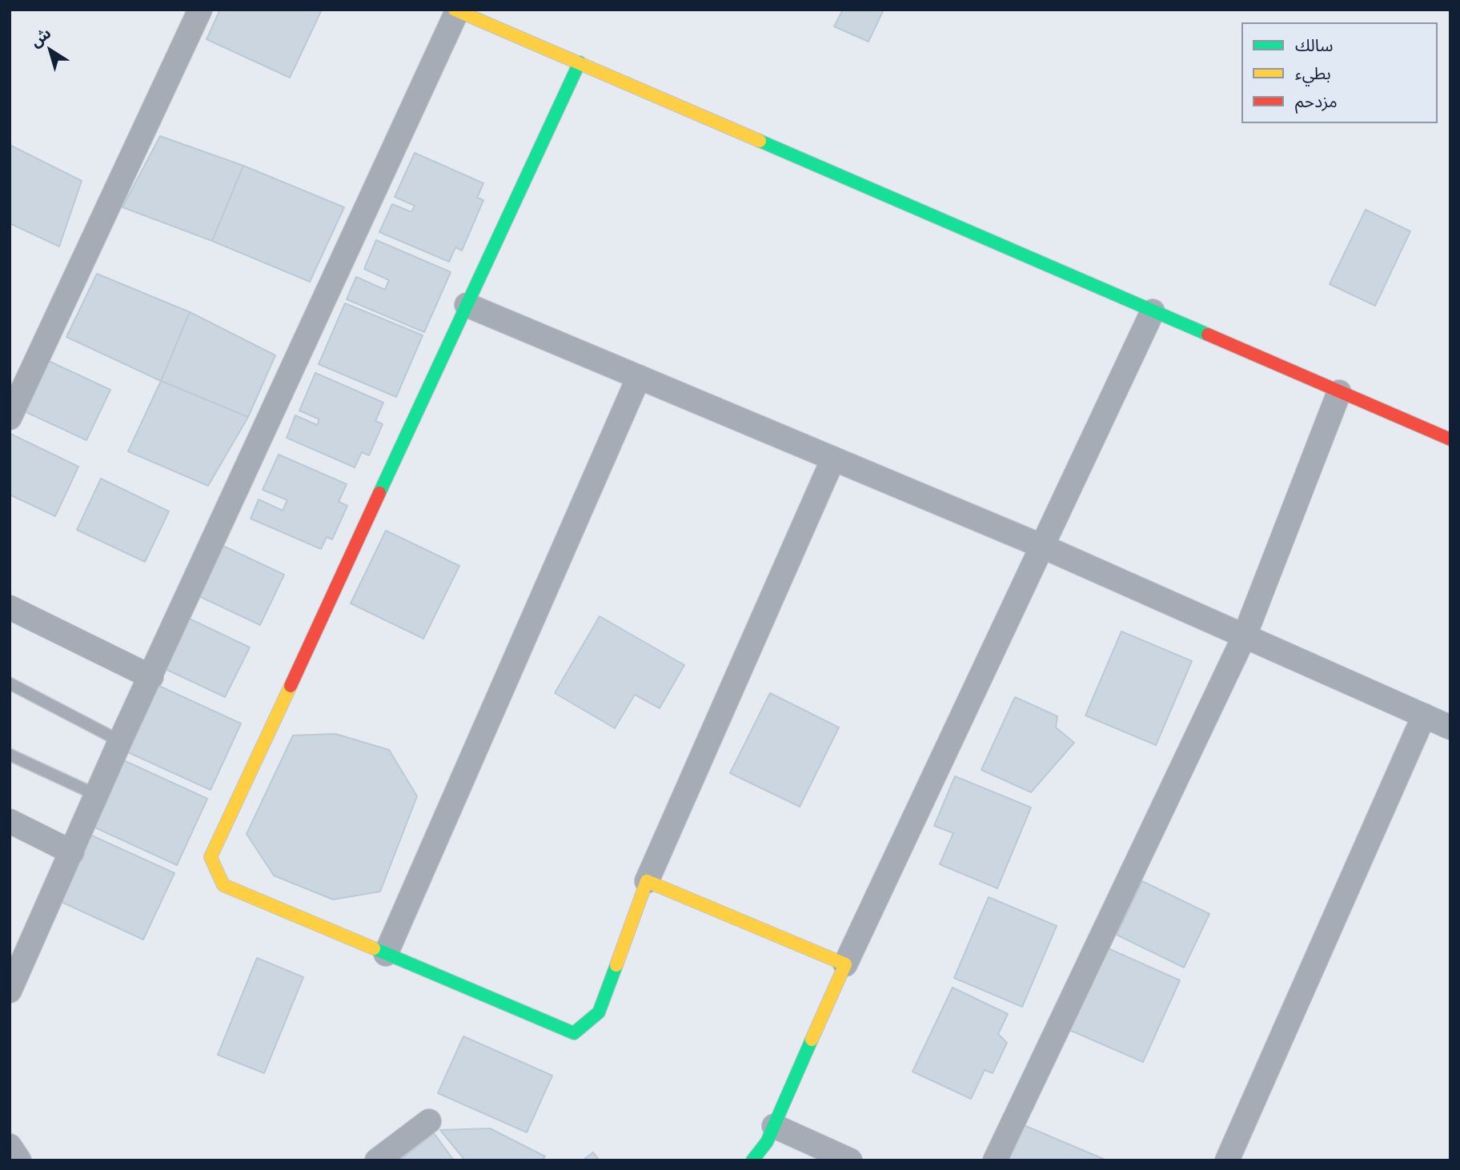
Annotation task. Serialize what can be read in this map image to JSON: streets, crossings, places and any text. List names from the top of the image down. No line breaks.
{"legend":["سالك","بطيء","مزدحم"],"north":"top left"}
